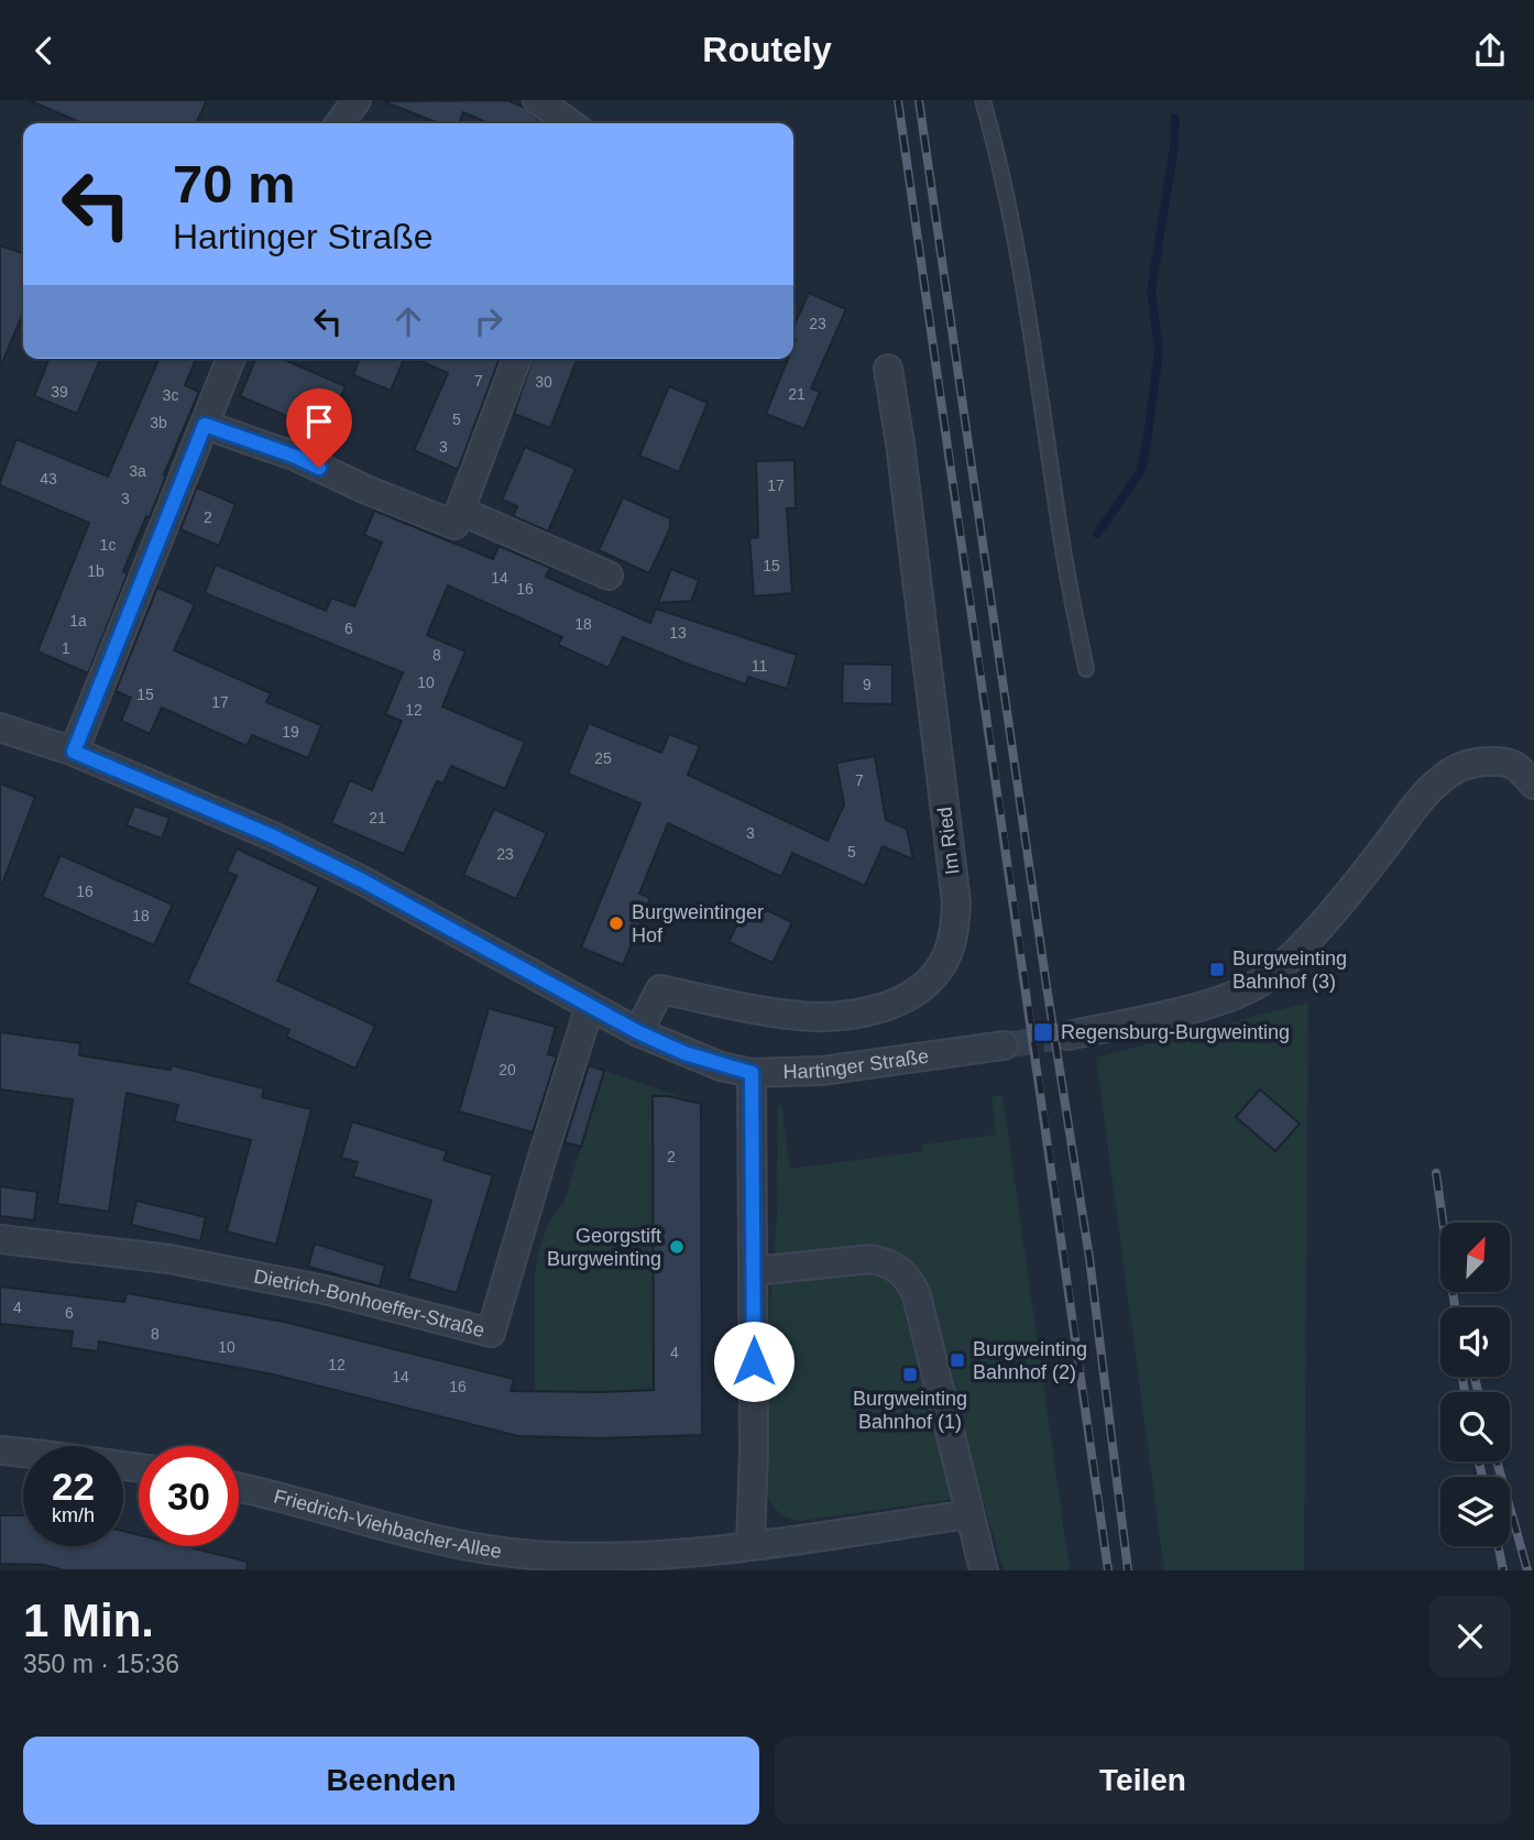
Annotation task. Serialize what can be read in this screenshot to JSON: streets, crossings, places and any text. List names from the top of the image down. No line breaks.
{"streets":{"street":["Im Ried","Hartinger Straße","Dietrich-Bonhoeffer-Straße","Friedrich-Viehbacher-Allee"]},"crossings":[["Im Ried","Hartinger Straße"],["Hartinger Straße","Dietrich-Bonhoeffer-Straße"]],"places":{"other":["Burgweintinger Hof","Georgstift Burgweinting"],"transit":["Burgweinting Bahnhof (3)","Regensburg-Burgweinting","Burgweinting Bahnhof (2)","Burgweinting Bahnhof (1)"]},"house_numbers":["23","7","30","39","21","3c","5","3b","3","3a","43","17","3","2","1c","15","1b","14","16","1a","18","6","13","1","8","11","10","9","15","17","12","19","25","7","21","3","5","23","16","18","20","2","4","6","8","10","4","12","14","16"],"north":"top right","page":{"header":"Routely","turn":["70 m","Hartinger Straße"],"speed":"22 km/h","limit":"30","heading":["1 Min.","350 m · 15:36"],"buttons":["Beenden","Teilen"]}}
